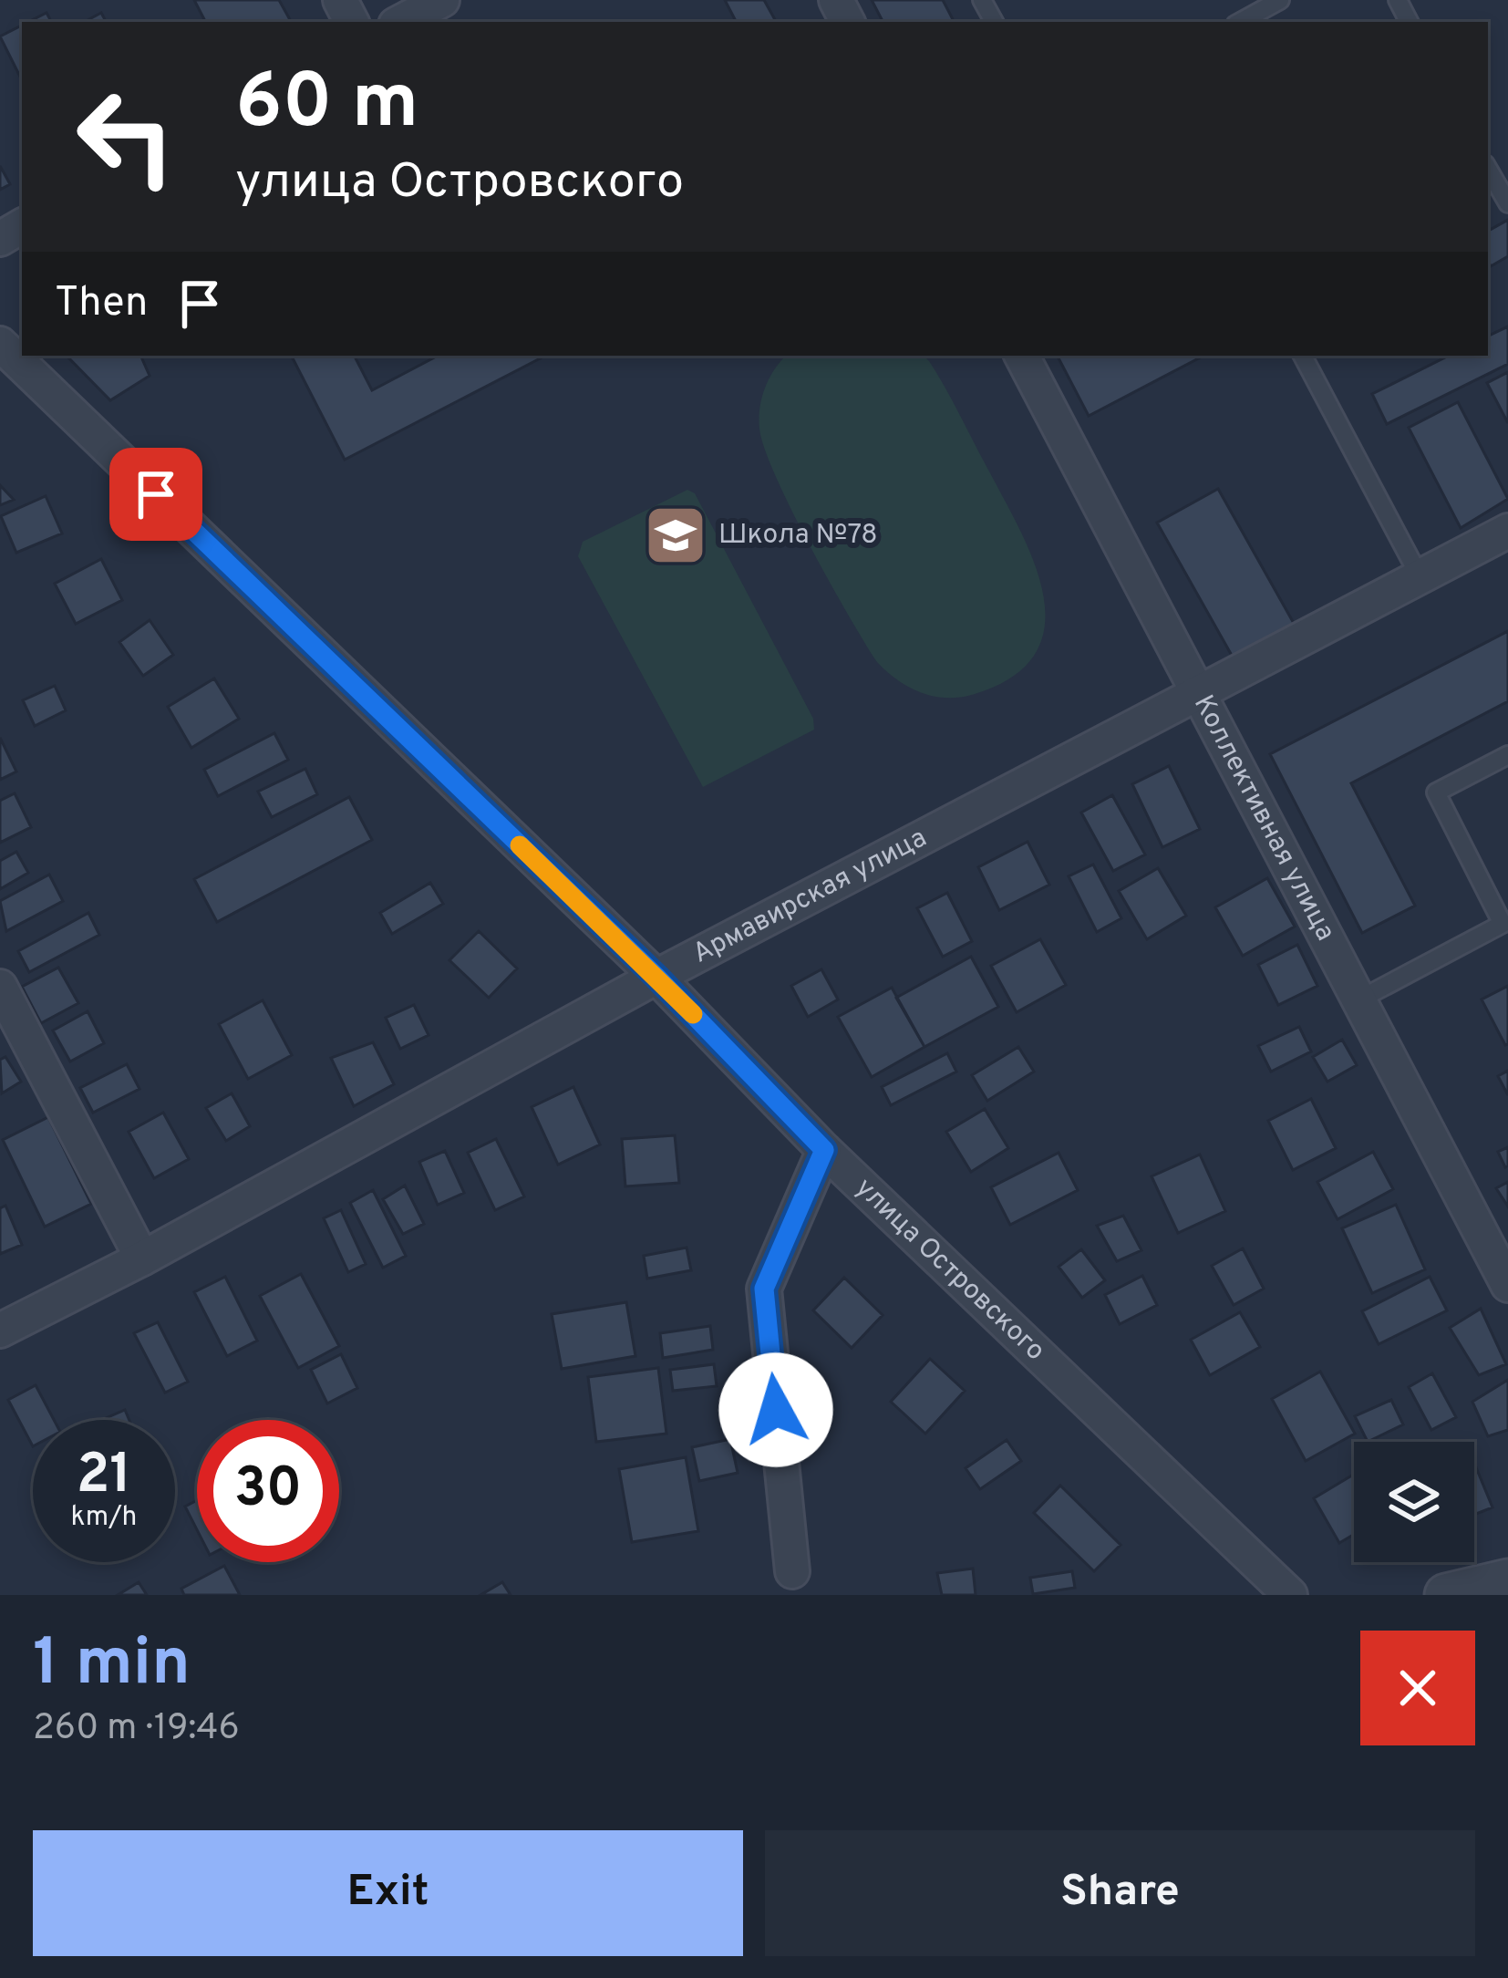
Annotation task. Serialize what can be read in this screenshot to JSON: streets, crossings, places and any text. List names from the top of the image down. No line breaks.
{"streets":{"street":["Коллективная улица","Армавирская улица","улица Островского"]},"crossings":[["Коллективная улица","Армавирская улица"],["Армавирская улица","улица Островского"]],"places":{"school or university":["Школа №78"]},"page":{"turn":["60 m","улица Островского"],"then":"Then","speed":"21 km/h","limit":"30","heading":["1 min","260 m · 19:46"],"buttons":["Exit","Share"]}}
